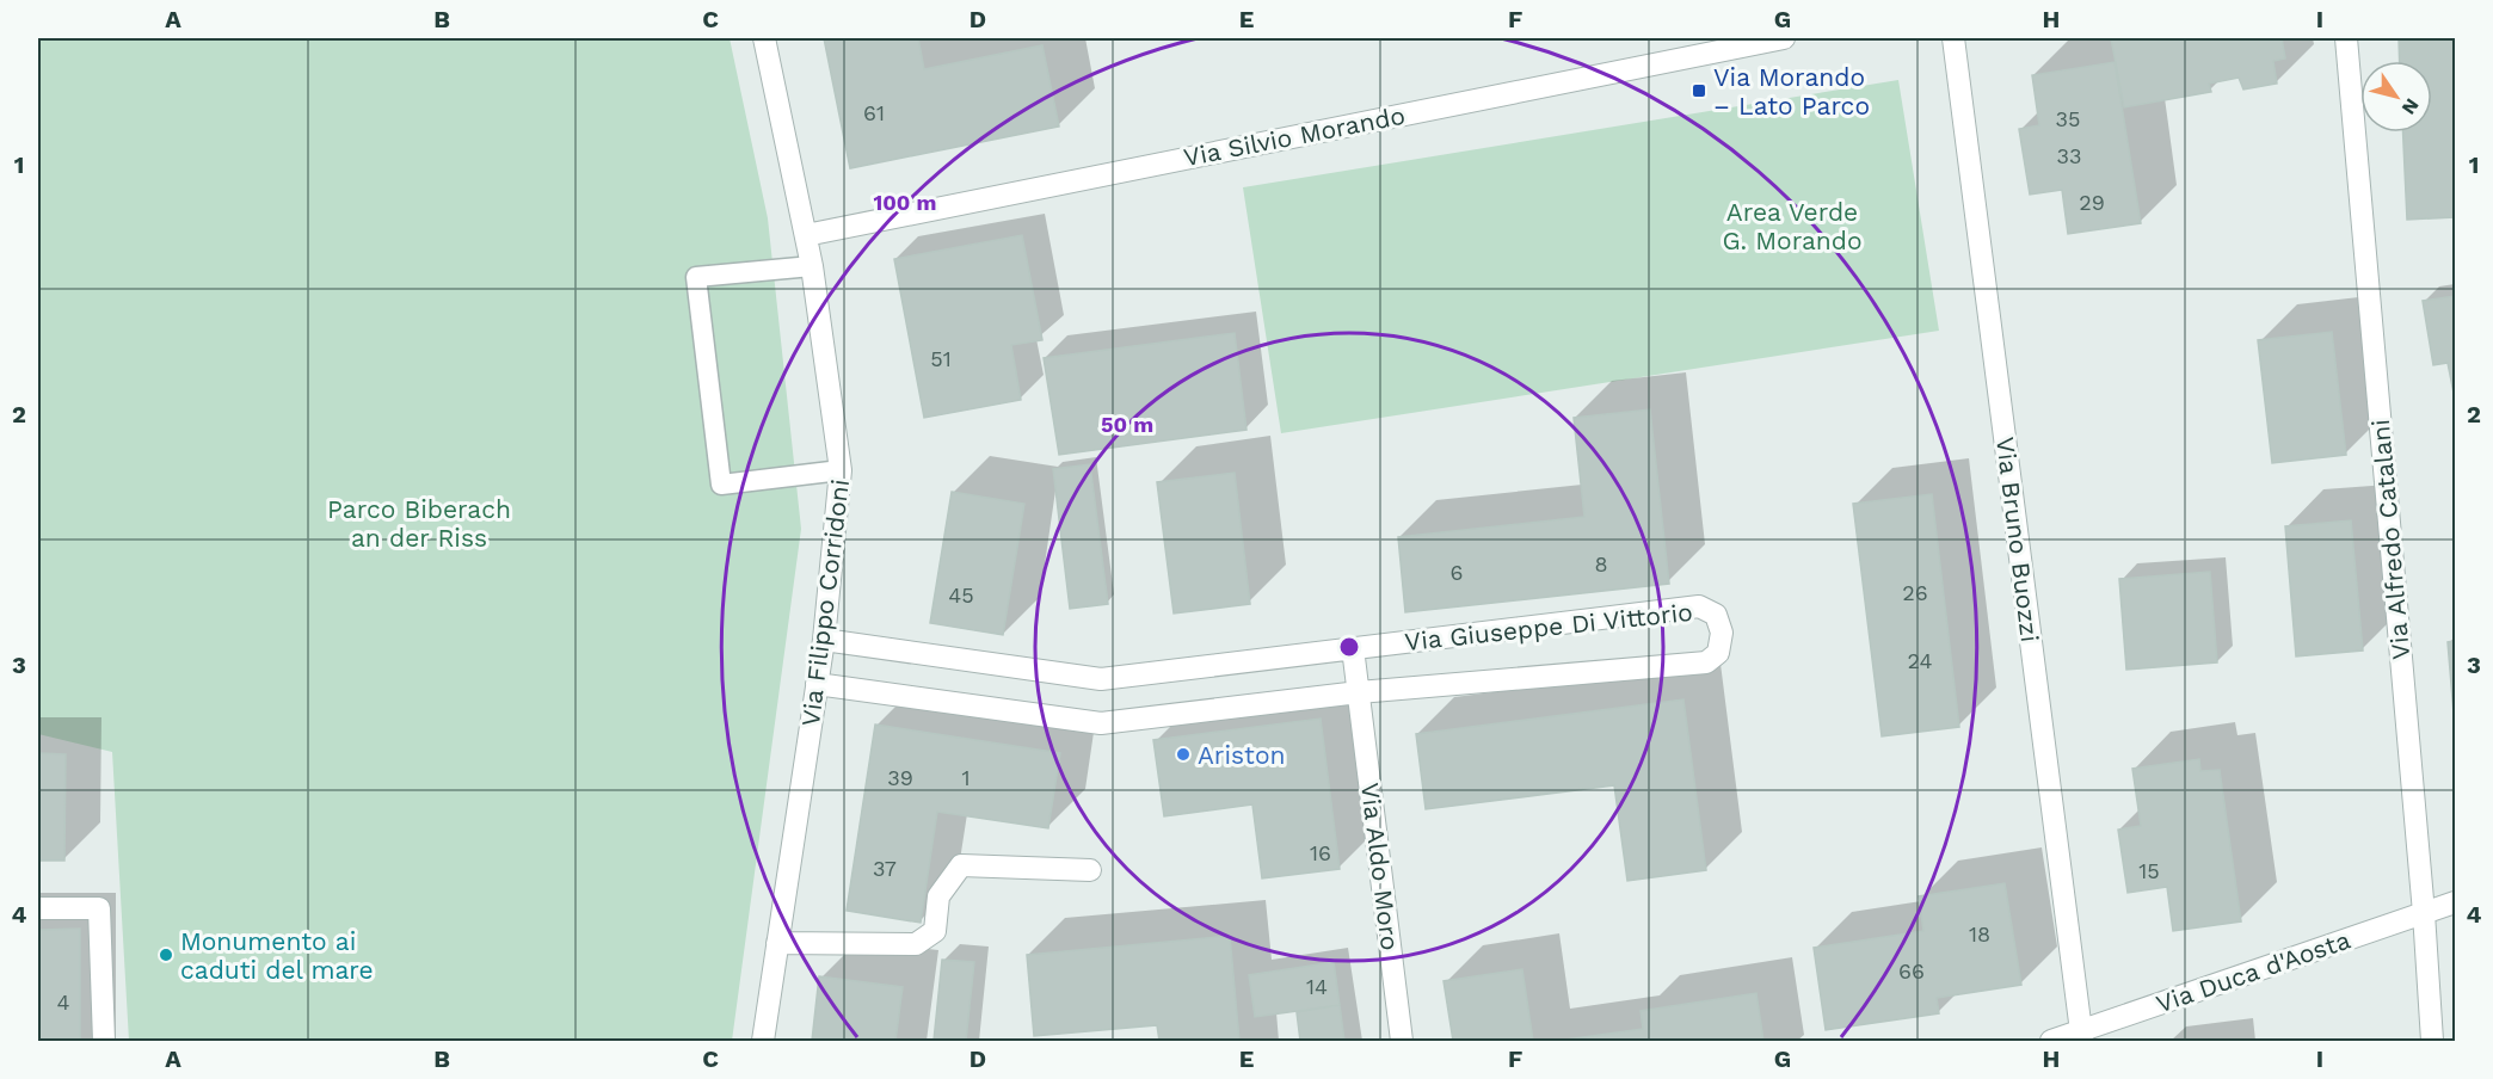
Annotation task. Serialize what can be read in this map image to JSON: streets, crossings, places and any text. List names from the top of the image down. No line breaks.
{"streets":{"street":["Via Silvio Morando","Via Bruno Buozzi","Via Alfredo Catalani","Via Filippo Corridoni","Via Giuseppe Di Vittorio","Via Aldo Moro","Via Duca d'Aosta"]},"crossings":[["Via Silvio Morando","Via Filippo Corridoni"],["Via Bruno Buozzi","Via Duca d'Aosta"],["Via Alfredo Catalani","Via Duca d'Aosta"],["Via Filippo Corridoni","Via Giuseppe Di Vittorio"],["Via Giuseppe Di Vittorio","Via Aldo Moro"]],"parks":["Area Verde G. Morando","Parco Biberach an der Riss"],"places":{"transit":["Via Morando – Lato Parco"],"other":["Ariston","Monumento ai caduti del mare"]},"house_numbers":["61","35","33","29","51","8","6","26","45","24","39","1","16","37","15","18","66","14","4"],"north":"bottom right","grid":{"columns":["A","B","C","D","E","F","G","H","I"],"rows":["1","2","3","4"]},"rings":["100 m","50 m"]}
